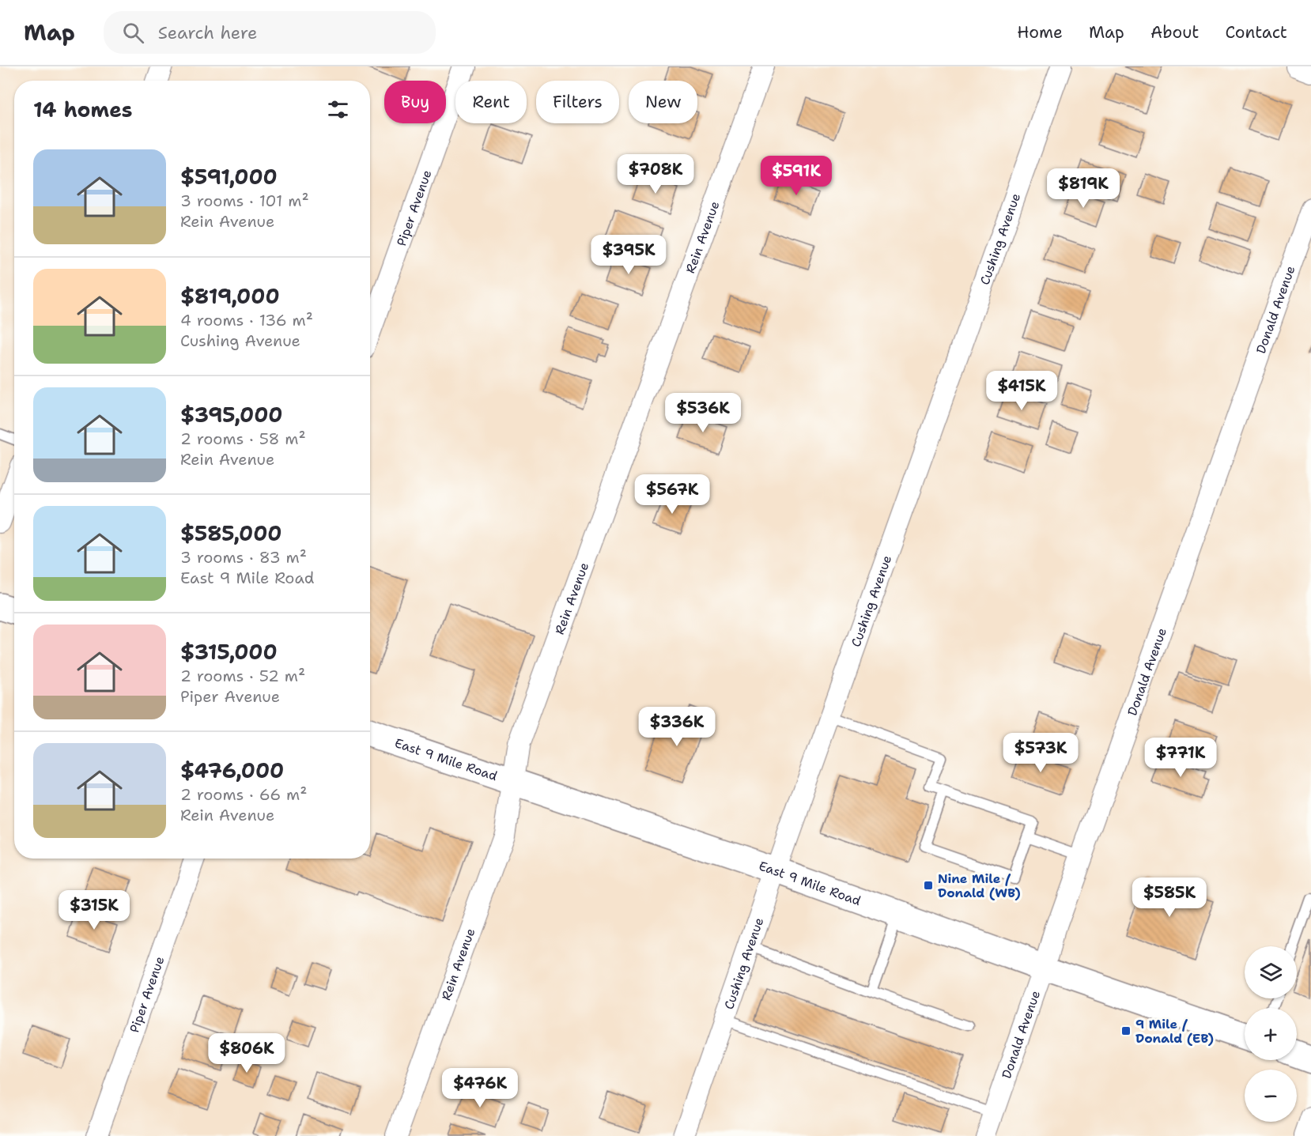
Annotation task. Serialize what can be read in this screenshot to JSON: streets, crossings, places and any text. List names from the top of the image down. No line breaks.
{"streets":{"main road":["East 9 Mile Road"],"street":["Piper Avenue","Rein Avenue","Cushing Avenue","Donald Avenue"]},"crossings":[["Rein Avenue","East 9 Mile Road"],["Cushing Avenue","East 9 Mile Road"],["Donald Avenue","East 9 Mile Road"]],"places":{"transit":["Nine Mile / Donald (WB)","9 Mile / Donald (EB)"]},"page":{"header":"Map","search":"Search here","nav":["Home","Map","About","Contact"],"chip":["Buy","Rent","Filters","New"],"heading":"14 homes","list":[{"name":"$591,000","note":"3 rooms · 101 m² · Rein Avenue"},{"name":"$819,000","note":"4 rooms · 136 m² · Cushing Avenue"},{"name":"$395,000","note":"2 rooms · 58 m² · Rein Avenue"},{"name":"$585,000","note":"3 rooms · 83 m² · East 9 Mile Road"},{"name":"$315,000","note":"2 rooms · 52 m² · Piper Avenue"},{"name":"$476,000","note":"2 rooms · 66 m² · Rein Avenue"}],"price":["$708K","$591K","$819K","$395K","$415K","$536K","$567K","$336K","$573K","$771K","$585K","$315K","$806K","$476K"],"map_buttons":["+","−"]}}
